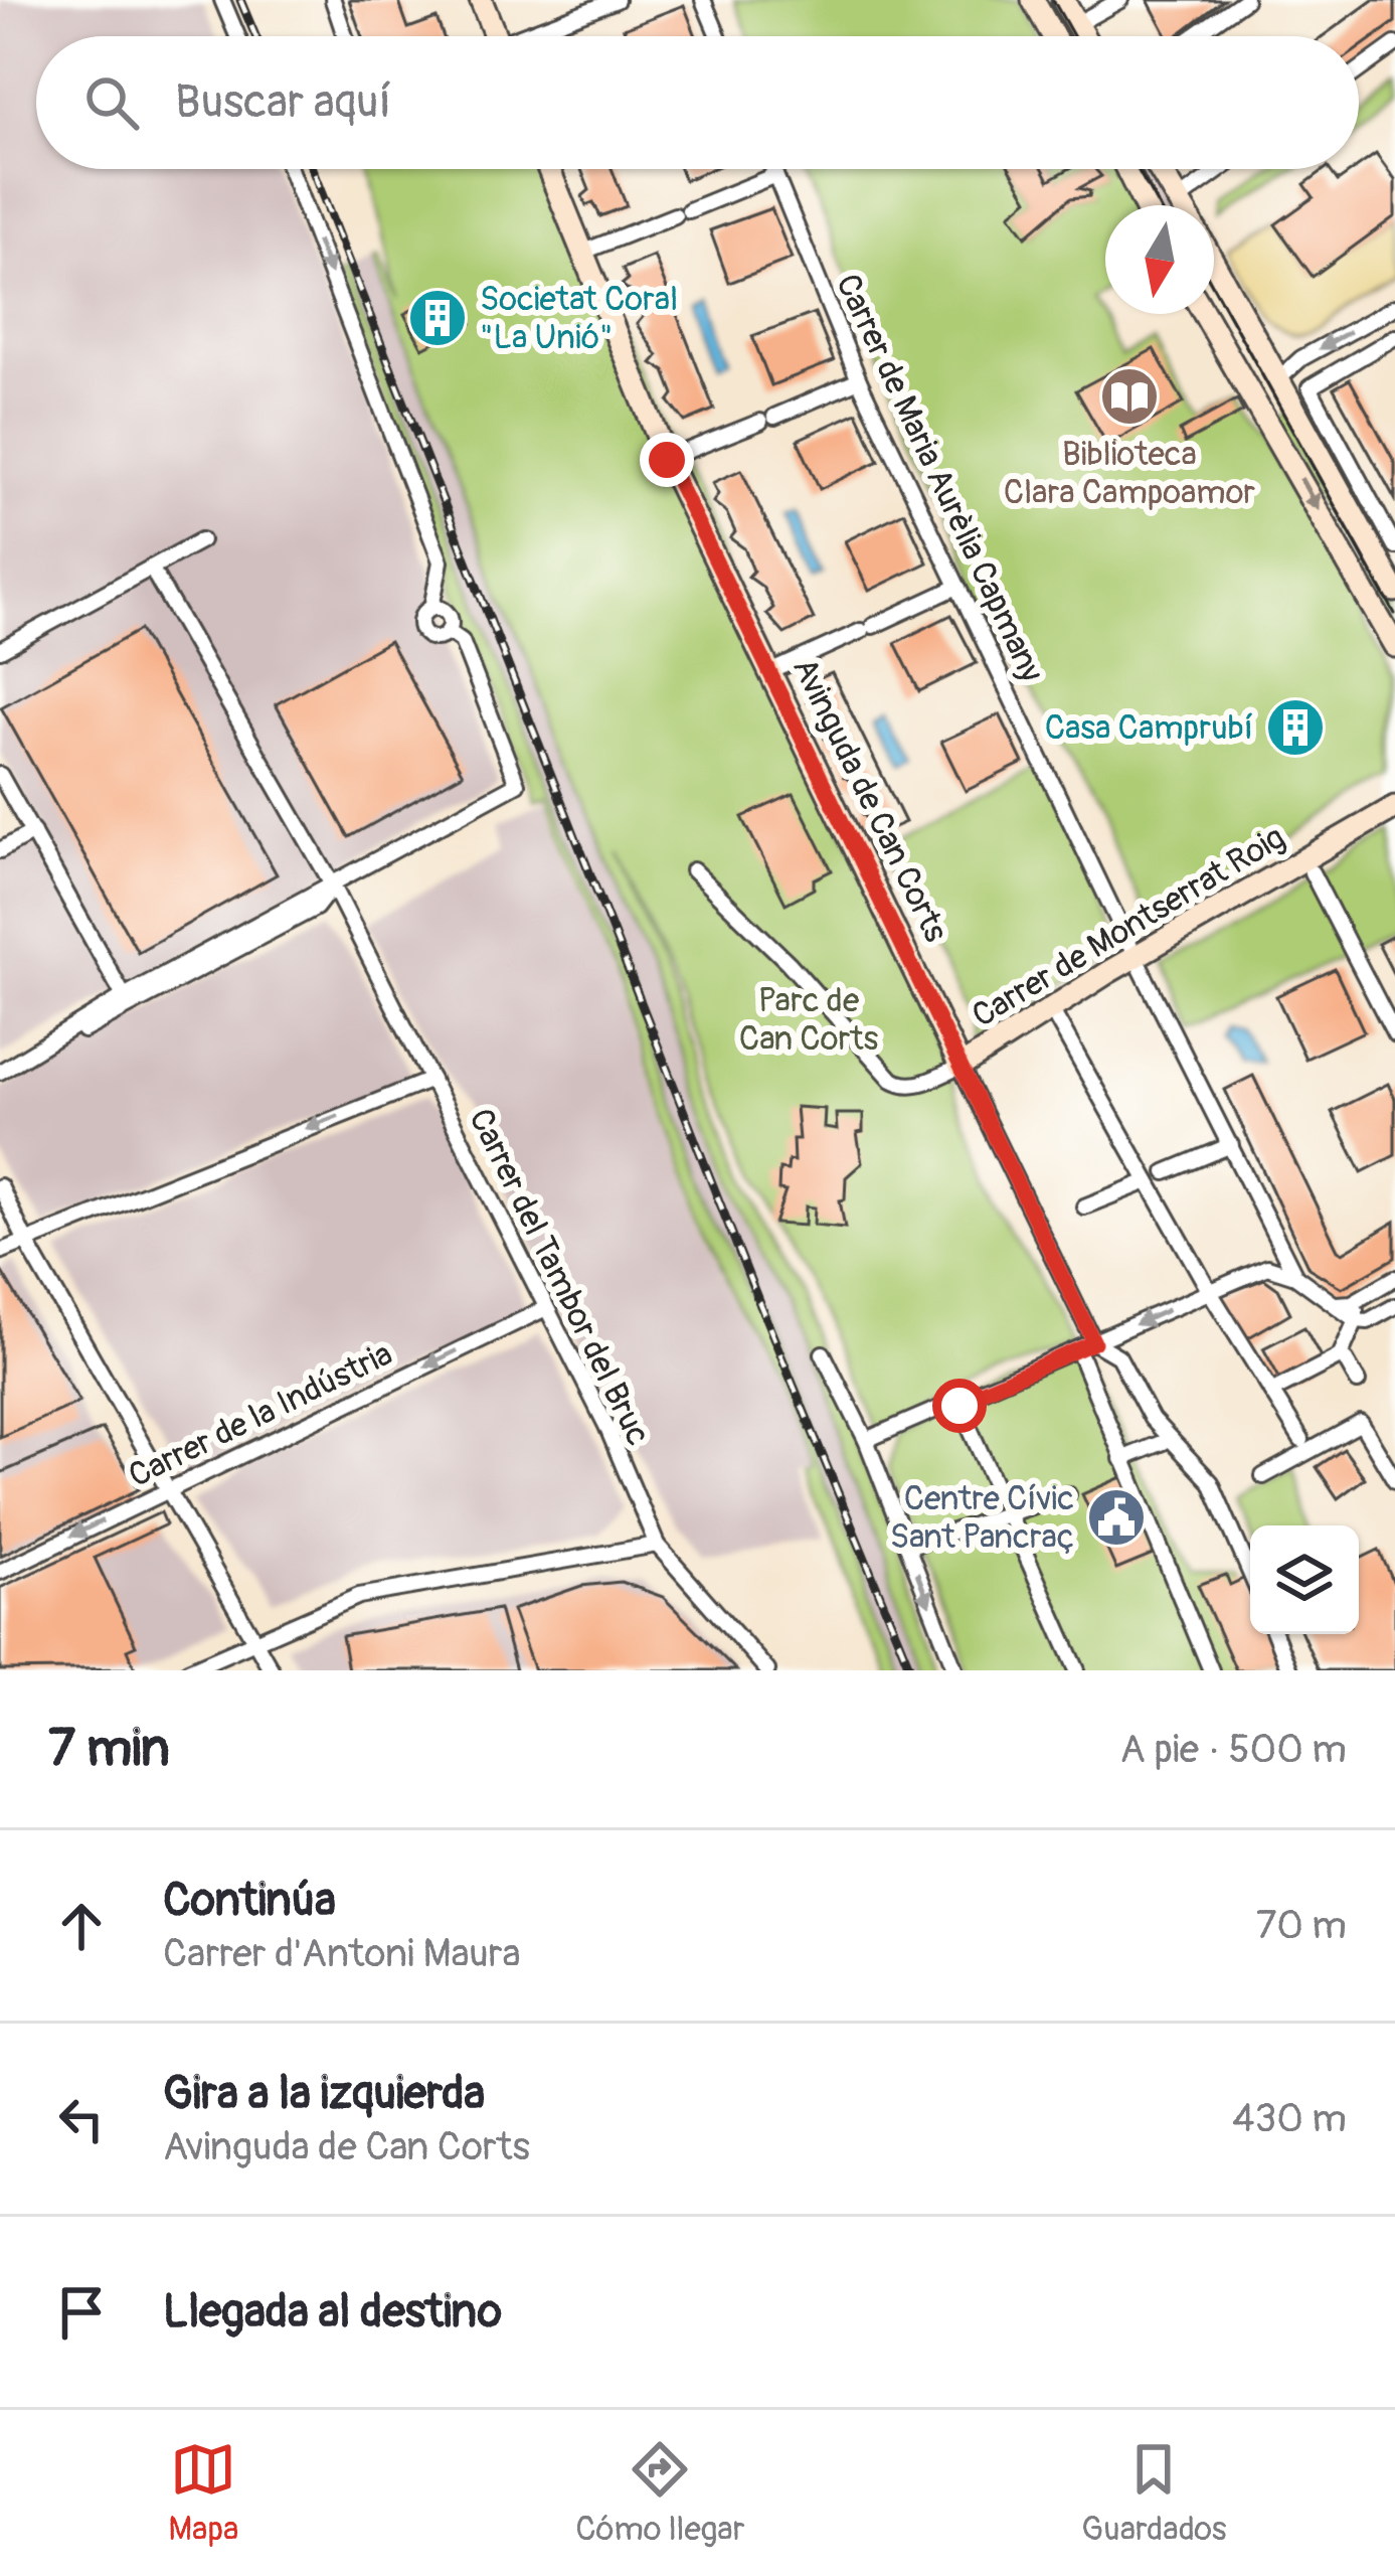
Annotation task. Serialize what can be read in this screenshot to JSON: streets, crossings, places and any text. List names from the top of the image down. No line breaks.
{"streets":{"street":["Carrer de Maria Aurèlia Capmany","Avinguda de Can Corts","Carrer de Montserrat Roig","Carrer del Tambor del Bruc","Carrer de la Indústria"]},"crossings":[["Carrer de Maria Aurèlia Capmany","Carrer de Montserrat Roig"],["Avinguda de Can Corts","Carrer de Montserrat Roig"],["Carrer del Tambor del Bruc","Carrer de la Indústria"]],"one_way":["Carrer de la Indústria"],"parks":["Parc de Can Corts"],"places":{"building":["Societat Coral \"La Unió\"","Casa Camprubí"],"library":["Biblioteca Clara Campoamor"],"public building":["Centre Cívic Sant Pancraç"]},"north":"bottom","page":{"search":"Buscar aquí","heading":["7 min","A pie · 500 m"],"list":[["Continúa","Carrer d'Antoni Maura","70 m"],["Gira a la izquierda","Avinguda de Can Corts","430 m"],"Llegada al destino"],"nav":["Mapa","Cómo llegar","Guardados"]}}
